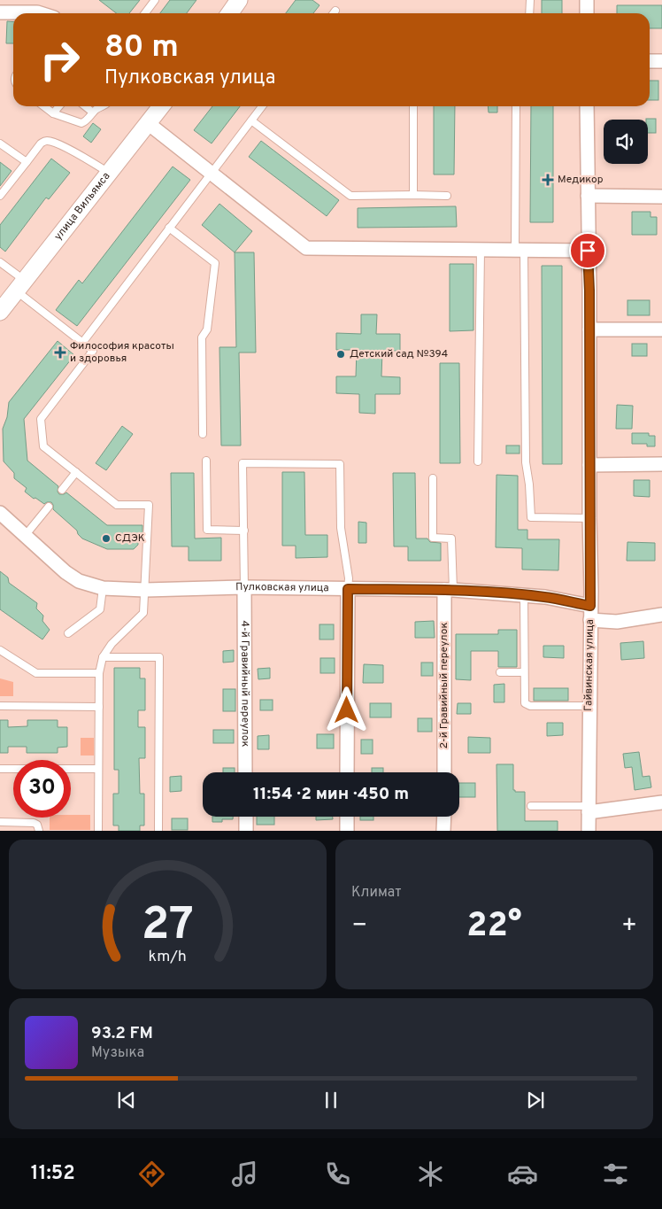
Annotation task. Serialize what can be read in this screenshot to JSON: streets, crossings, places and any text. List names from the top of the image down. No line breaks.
{"streets":{"street":["улица Вильямса","Пулковская улица","Гайвинская улица","4-й Гравийный переулок","2-й Гравийный переулок"]},"crossings":[["Пулковская улица","Гайвинская улица"],["Пулковская улица","4-й Гравийный переулок"],["Пулковская улица","2-й Гравийный переулок"]],"places":{"health":["Медикор","Философия красоты и здоровья"],"other":["Детский сад №394","СДЭК"]},"page":{"turn":["80 m","Пулковская улица"],"limit":"30","trip":"11:54 · 2 мин · 450 m","tile":"Климат","heat":["−","22°","+"],"song":["93.2 FM","Музыка"],"tabs":"11:52","gauge":["27","km/h"]}}
